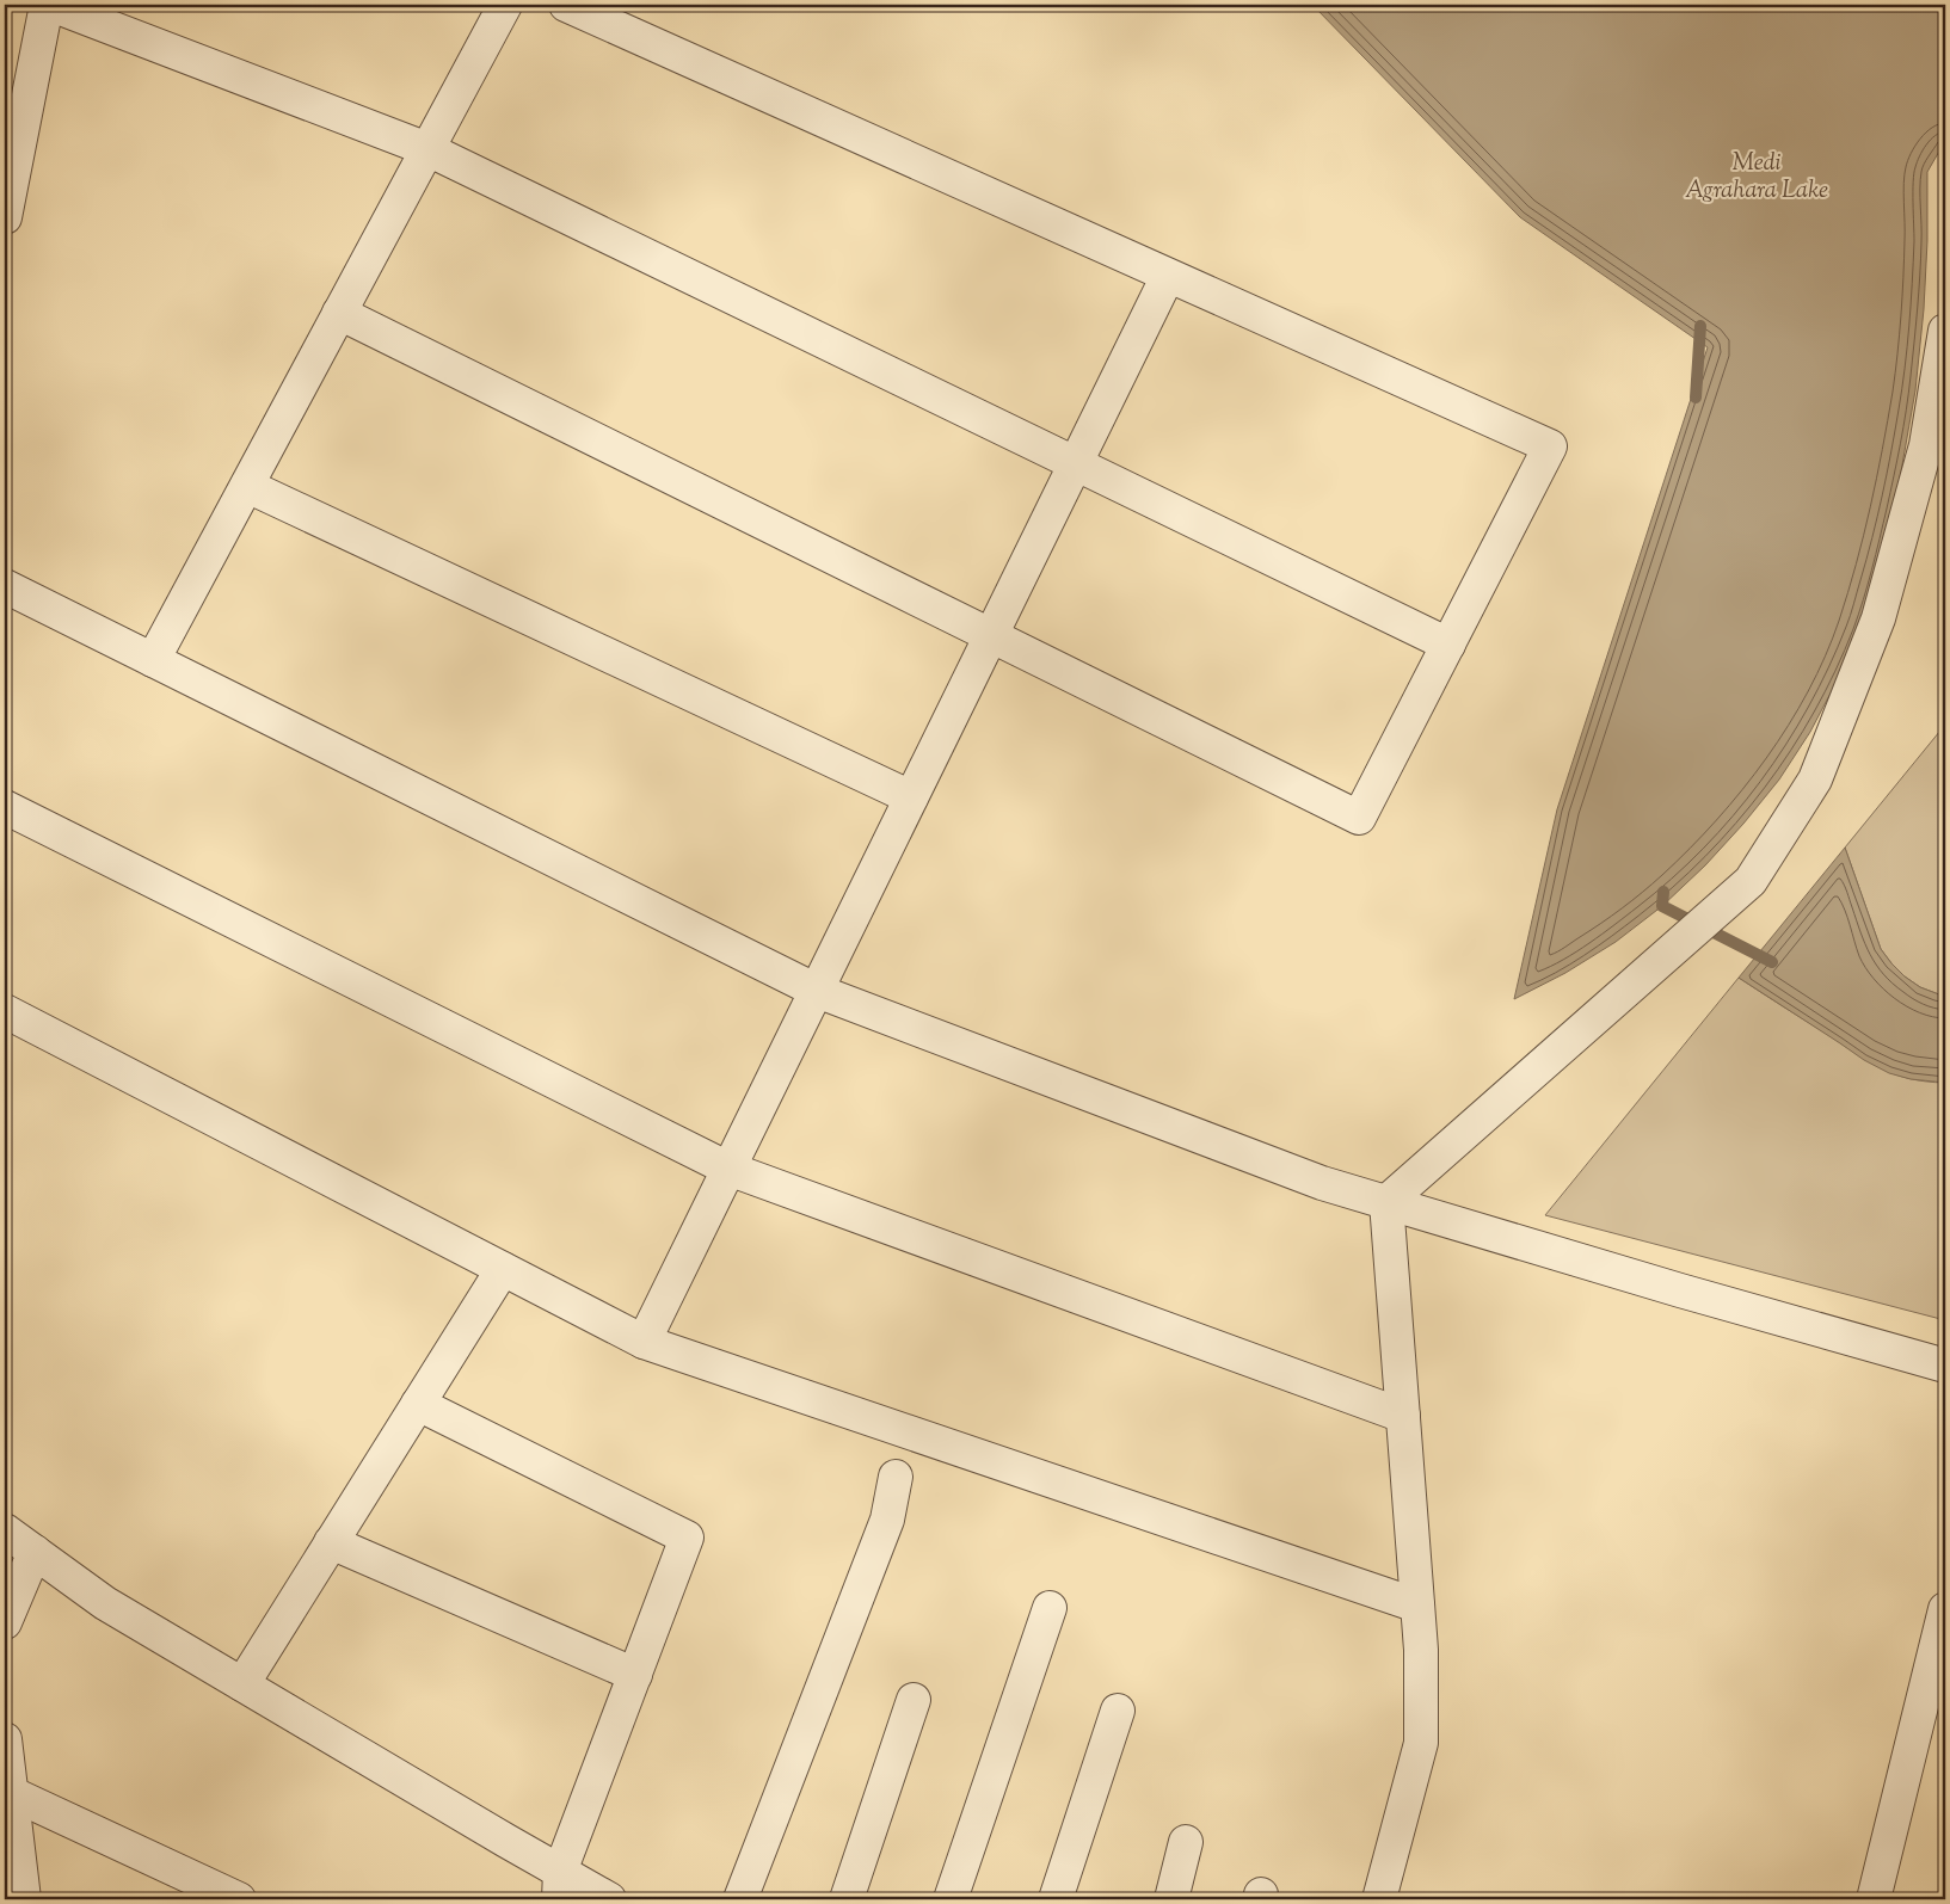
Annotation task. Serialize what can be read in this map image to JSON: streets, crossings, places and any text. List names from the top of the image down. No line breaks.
{"water":["Medi Agrahara Lake"]}
